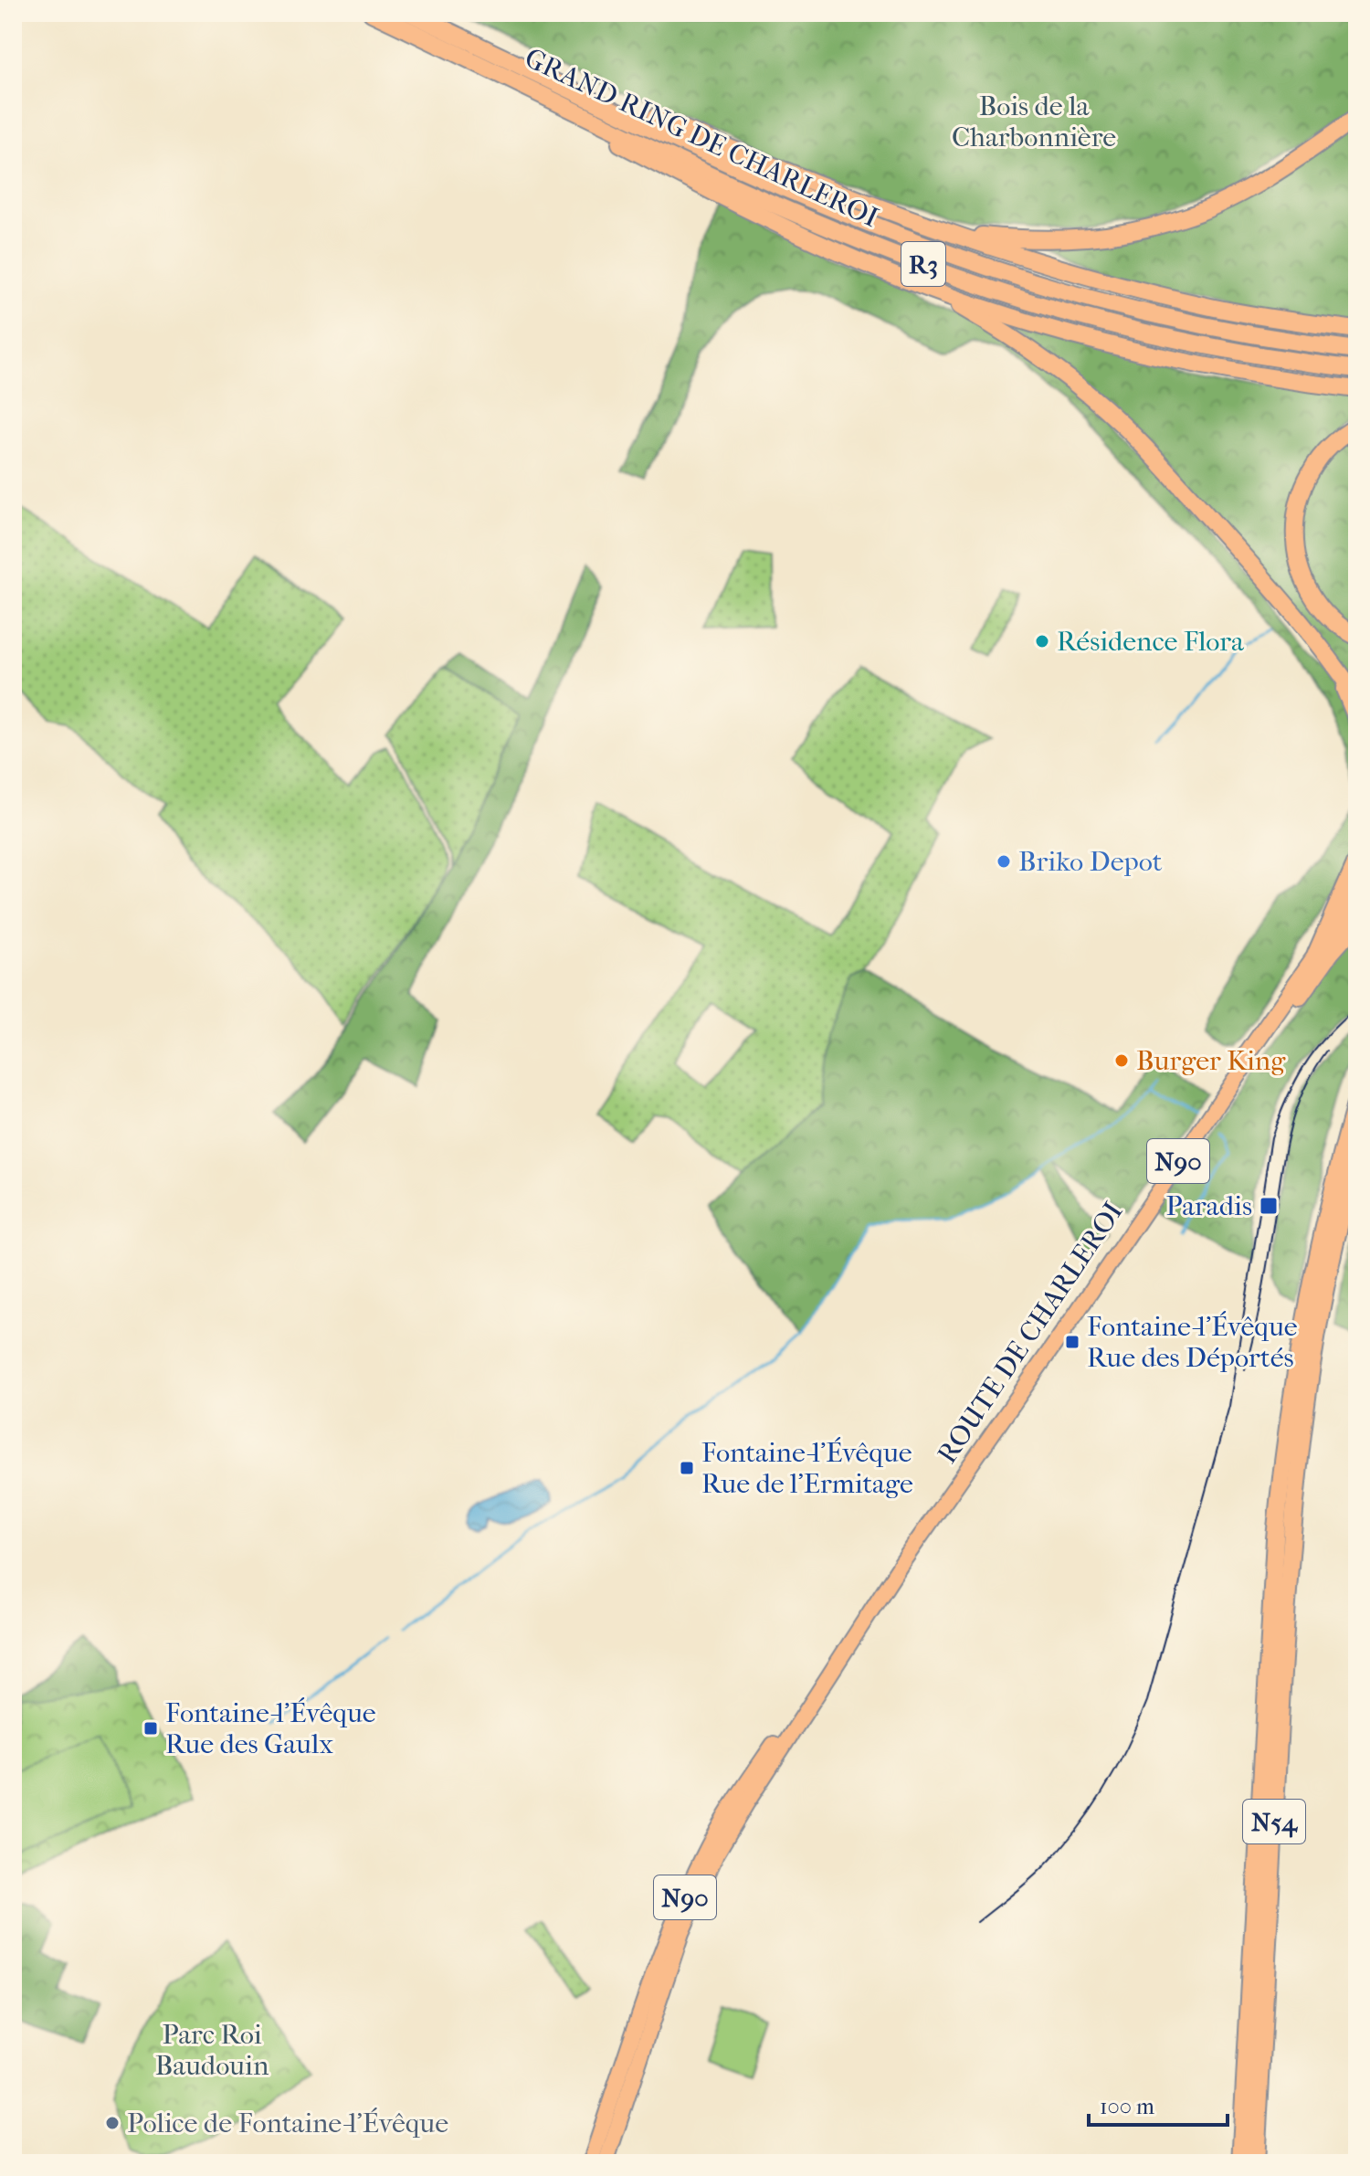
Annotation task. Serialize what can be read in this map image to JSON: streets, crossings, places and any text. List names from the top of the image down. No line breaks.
{"streets":{"highway":["GRAND RING DE CHARLEROI","R3","N90","N54"],"main road":["ROUTE DE CHARLEROI"]},"crossings":[["N90","ROUTE DE CHARLEROI"]],"parks":["Bois de la Charbonnière","Parc Roi Baudouin"],"places":{"other":["Résidence Flora","Briko Depot","Burger King","Police de Fontaine-l'Évêque"],"transit":["Paradis","Fontaine-l'Évêque Rue des Déportés","Fontaine-l'Évêque Rue de l'Ermitage","Fontaine-l'Évêque Rue des Gaulx"]},"scale_bar":"100 m"}
